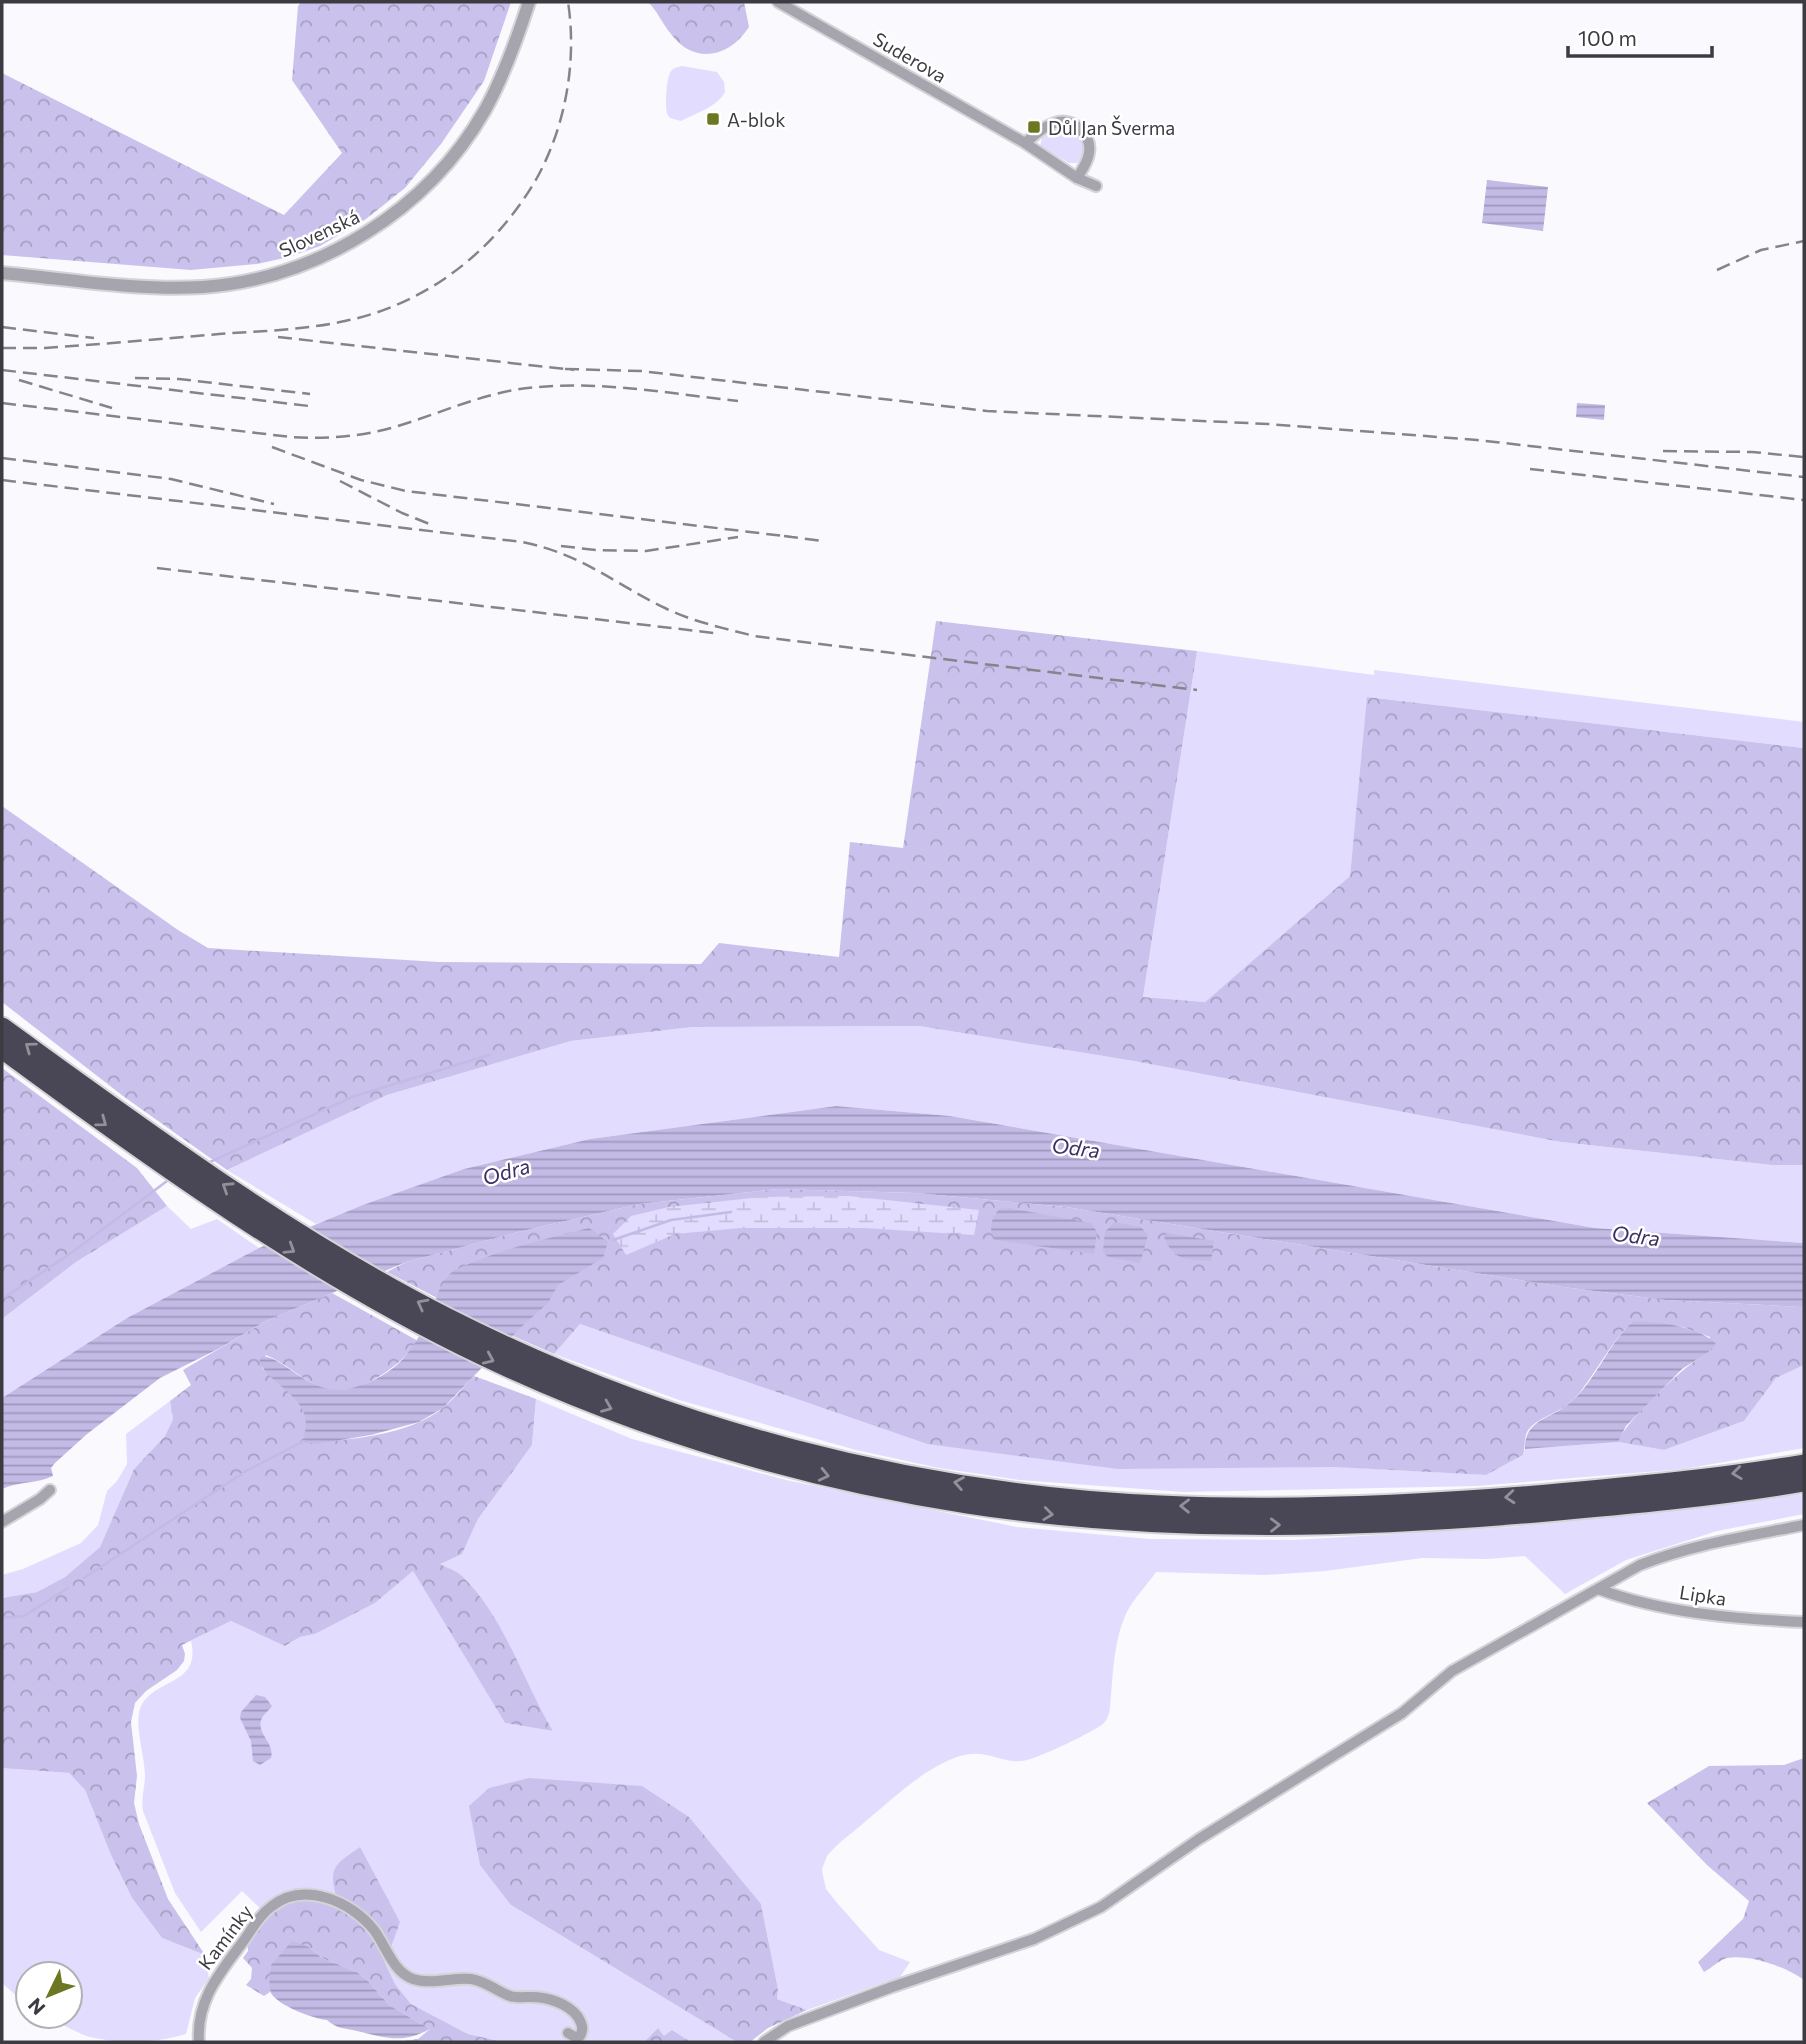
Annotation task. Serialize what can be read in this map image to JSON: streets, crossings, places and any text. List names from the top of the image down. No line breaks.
{"streets":{"street":["Suderova","Slovenská","Lipka","Kamínky"]},"water":["Odra"],"places":{"transit":["A-blok","Důl Jan Šverma"]},"scale_bar":"100 m","north":"bottom left"}
